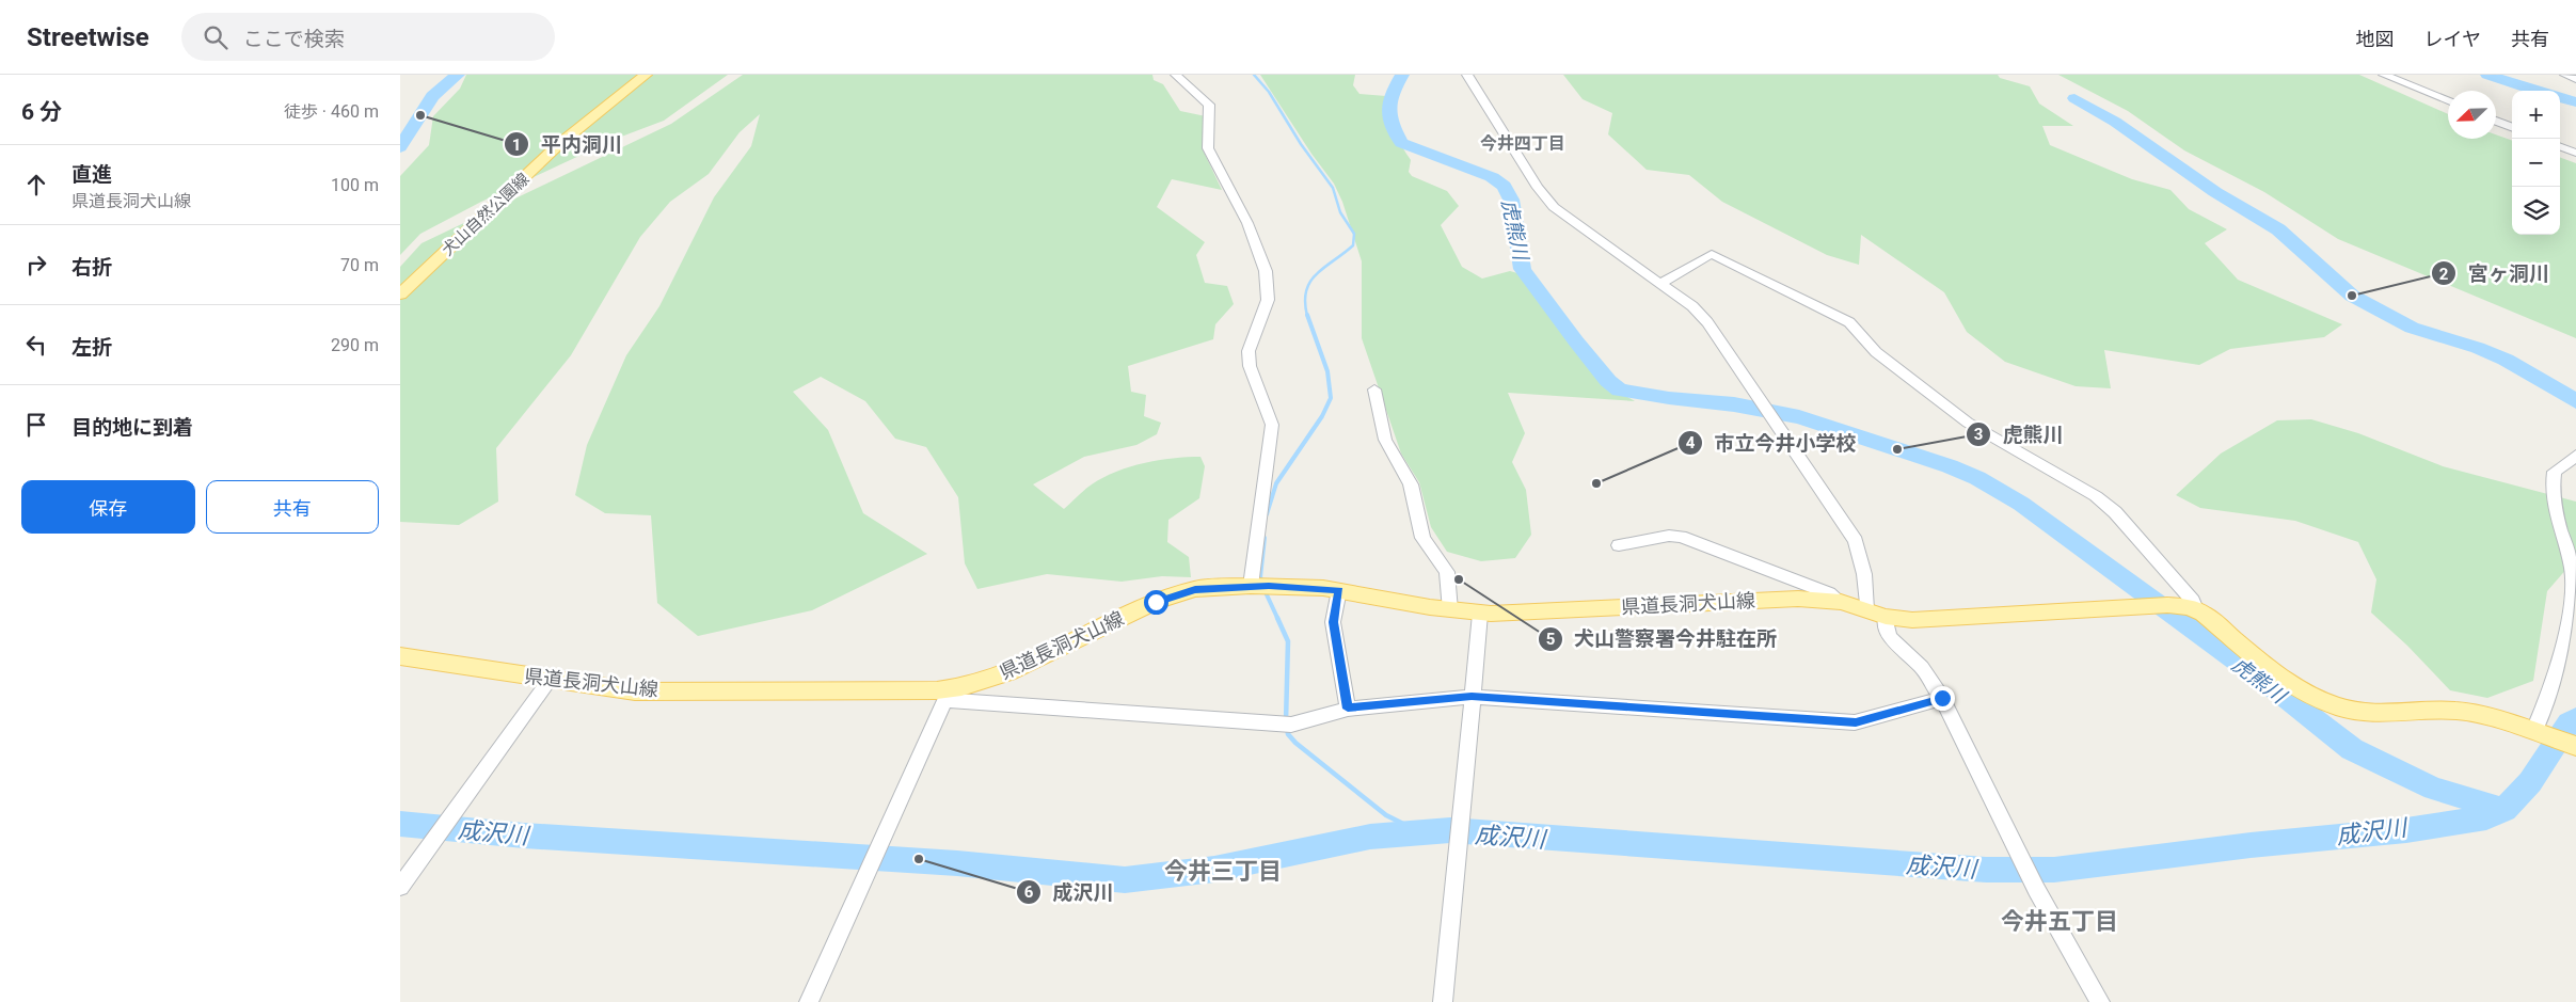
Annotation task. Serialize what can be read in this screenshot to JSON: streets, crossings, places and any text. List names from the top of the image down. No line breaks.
{"streets":{"main road":["犬山自然公園線","県道長洞犬山線"]},"districts":["今井四丁目","今井三丁目","今井五丁目"],"water":["虎熊川","成沢川"],"places":["平内洞川","宮ヶ洞川","虎熊川","市立今井小学校","犬山警察署今井駐在所","成沢川"],"north":"bottom left","page":{"header":"Streetwise","search":"ここで検索","nav":["地図","レイヤ","共有"],"heading":["6 分","徒歩 · 460 m"],"map_buttons":["+","−"],"list":[["直進","県道長洞犬山線","100 m"],["右折","70 m"],["左折","290 m"],"目的地に到着"],"buttons":["保存","共有"]}}
